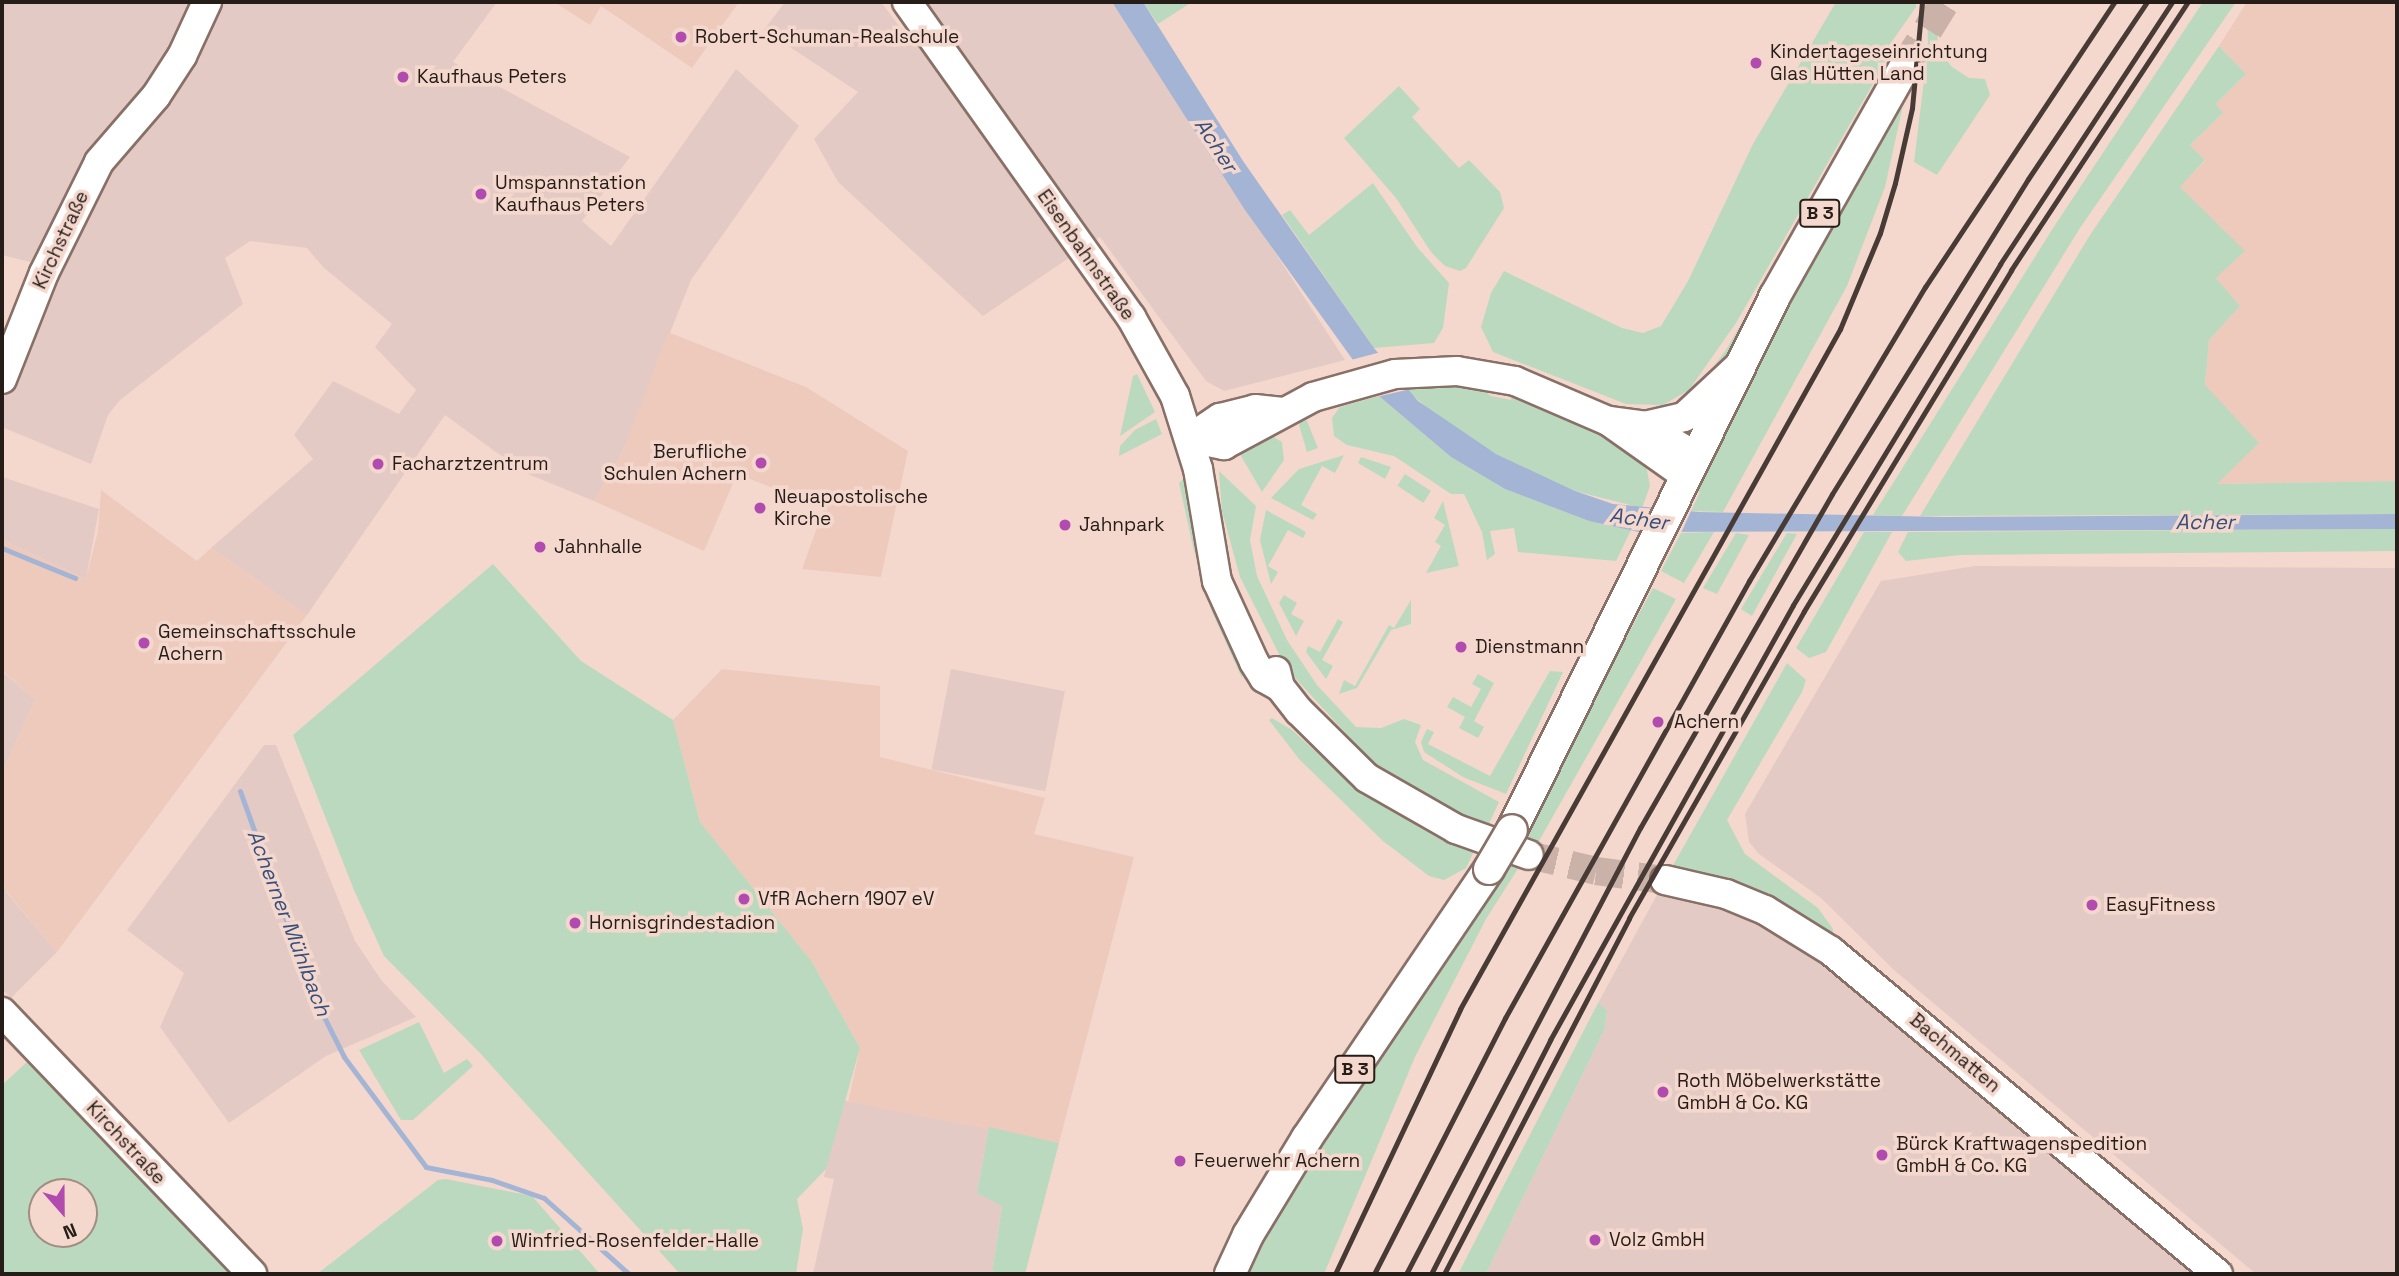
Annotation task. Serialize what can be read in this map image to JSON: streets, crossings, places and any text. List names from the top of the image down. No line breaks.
{"streets":{"main road":["B 3"],"street":["Kirchstraße","Eisenbahnstraße","Bachmatten"]},"water":["Acher","Acherner Mühlbach"],"places":["Robert-Schuman-Realschule","Kindertageseinrichtung Glas Hütten Land","Kaufhaus Peters","Umspannstation Kaufhaus Peters","Berufliche Schulen Achern","Facharztzentrum","Neuapostolische Kirche","Jahnpark","Jahnhalle","Gemeinschaftsschule Achern","Dienstmann","Achern","VfR Achern 1907 eV","EasyFitness","Hornisgrindestadion","Roth Möbelwerkstätte GmbH & Co. KG","Bürck Kraftwagenspedition GmbH & Co. KG","Feuerwehr Achern","Volz GmbH","Winfried-Rosenfelder-Halle"],"north":"bottom"}
